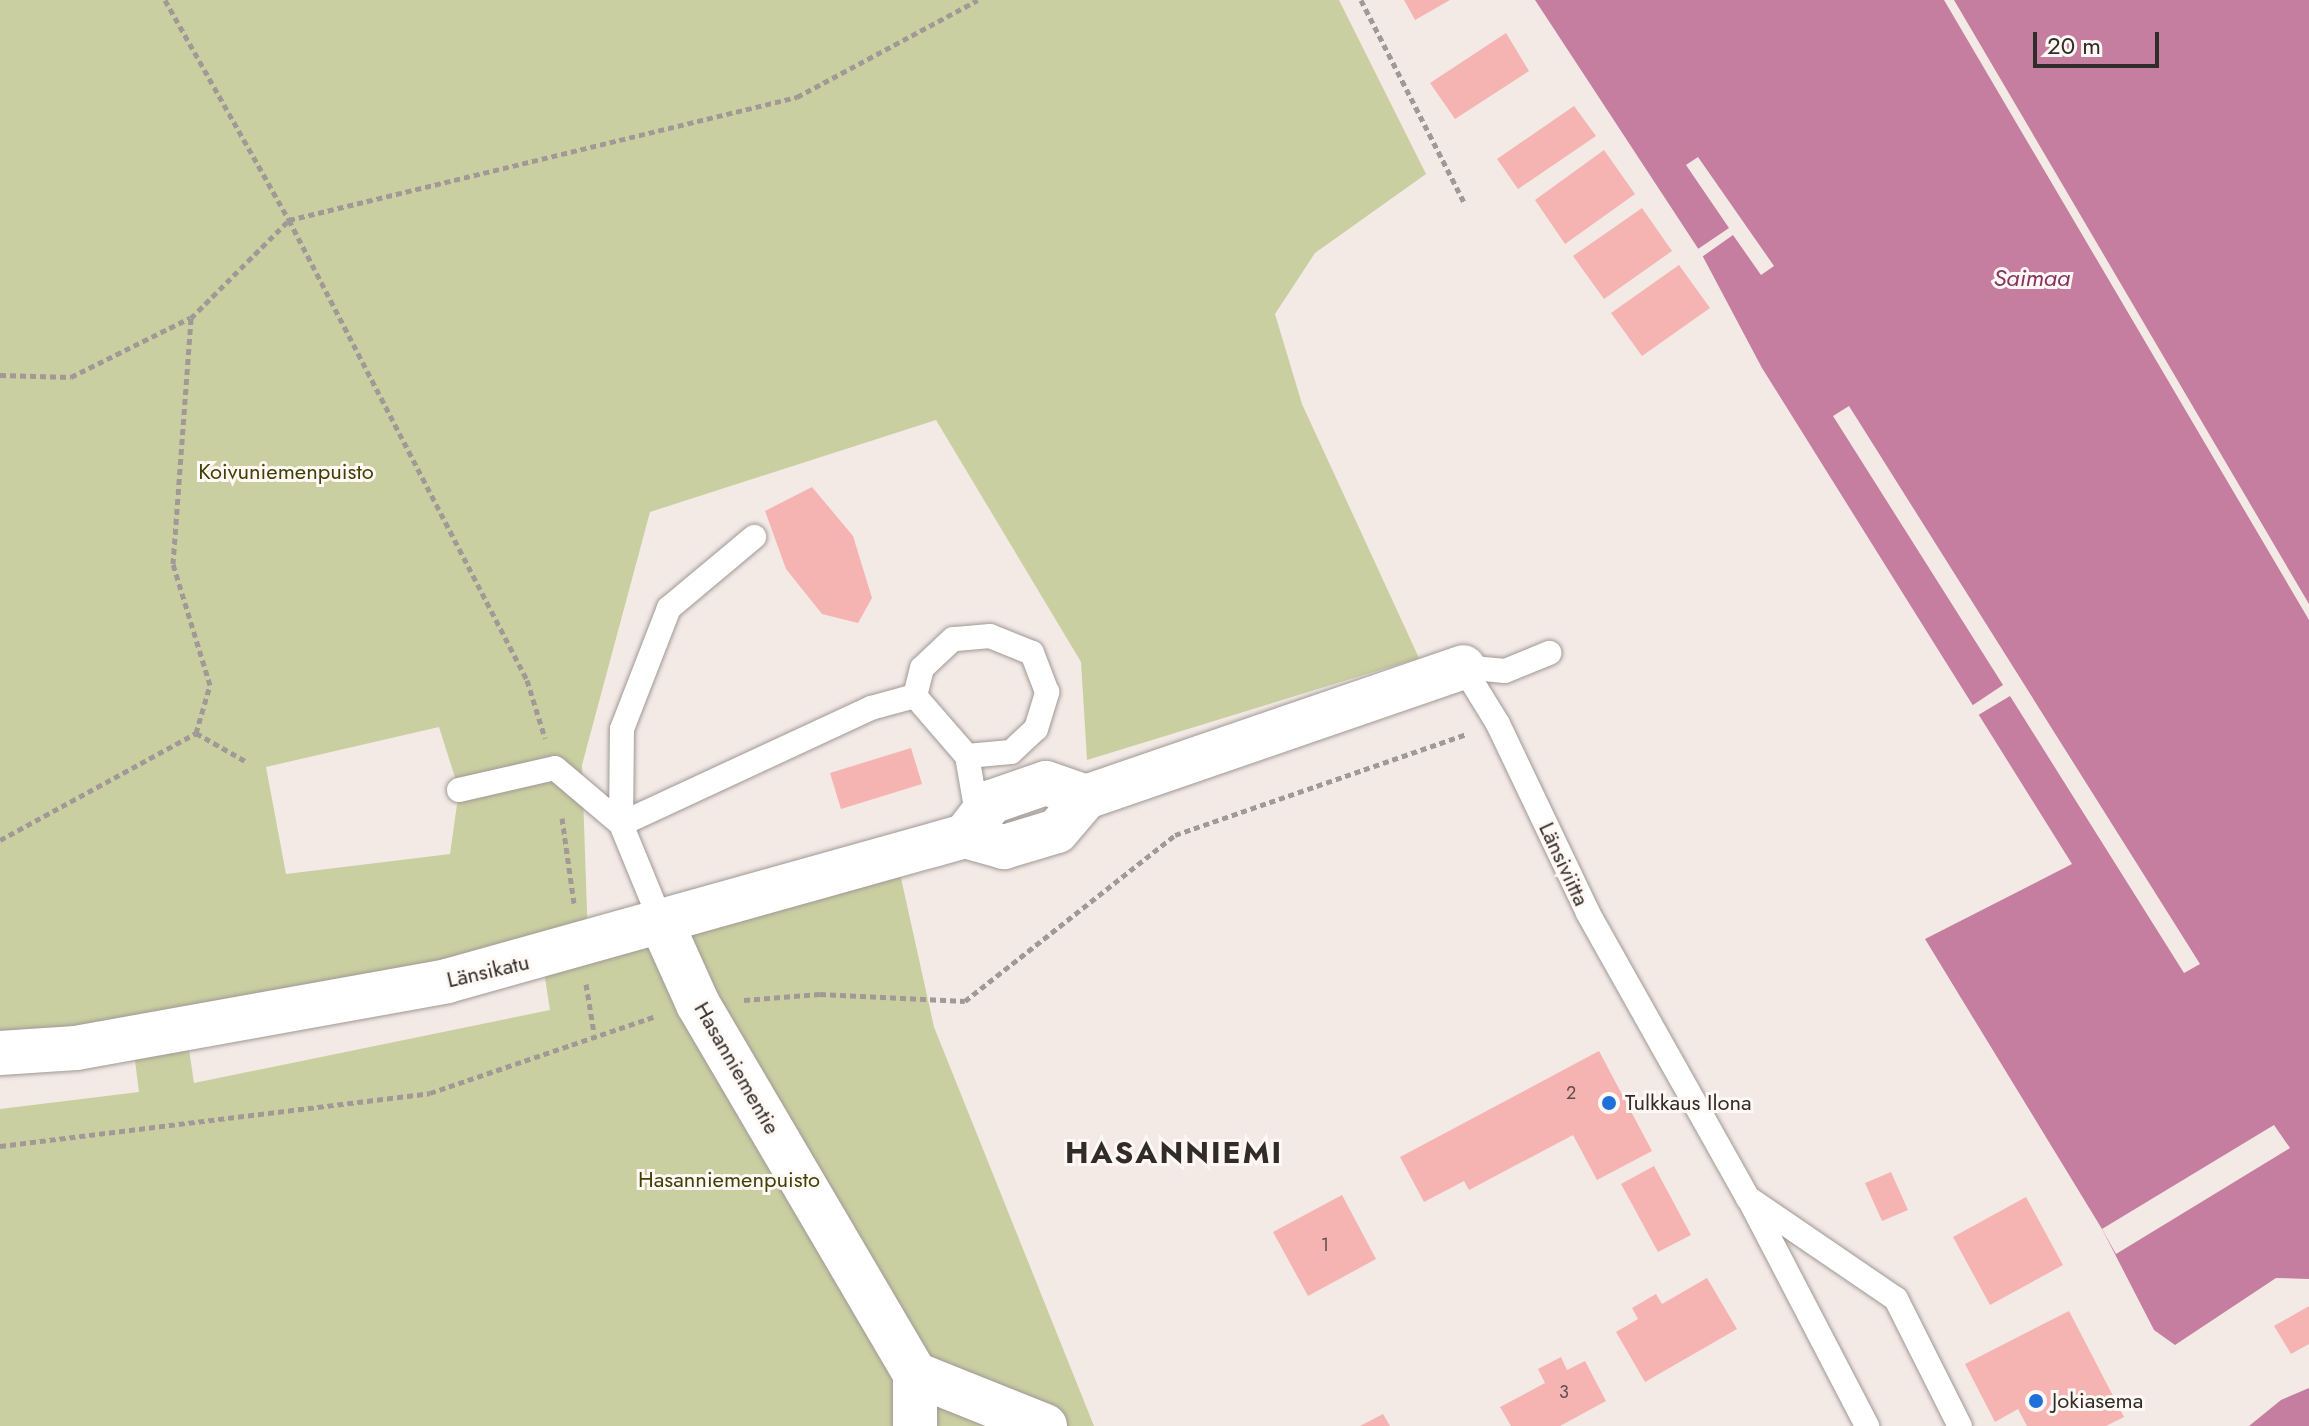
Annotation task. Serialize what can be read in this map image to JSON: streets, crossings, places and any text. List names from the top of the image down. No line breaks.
{"streets":{"street":["Länsikatu","Hasanniementie"],"lane":["Länsiviitta"]},"crossings":[["Länsiviitta","Länsikatu"],["Länsikatu","Hasanniementie"]],"districts":["HASANNIEMI"],"water":["Saimaa"],"parks":["Koivuniemenpuisto","Hasanniemenpuisto"],"places":["Tulkkaus Ilona","Jokiasema"],"house_numbers":["2","1","3"],"scale_bar":"20 m"}
